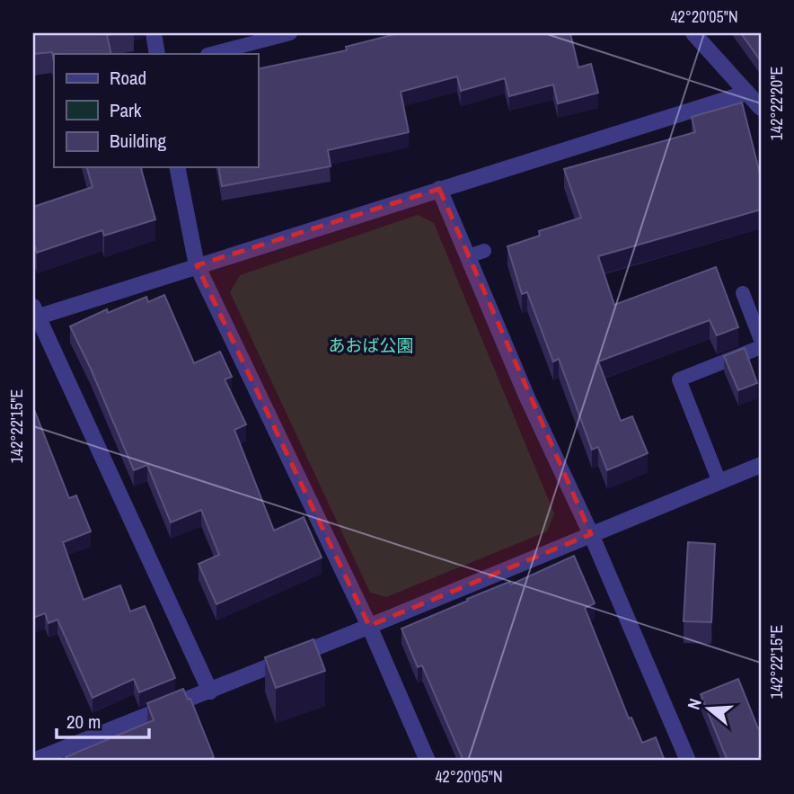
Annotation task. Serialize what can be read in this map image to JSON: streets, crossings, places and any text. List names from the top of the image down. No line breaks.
{"parks":["あおば公園"],"legend":["Road","Park","Building"],"scale_bar":"20 m","north":"left","coordinates":["42°20'05\"N","142°22'20\"E","142°22'15\"E"]}
